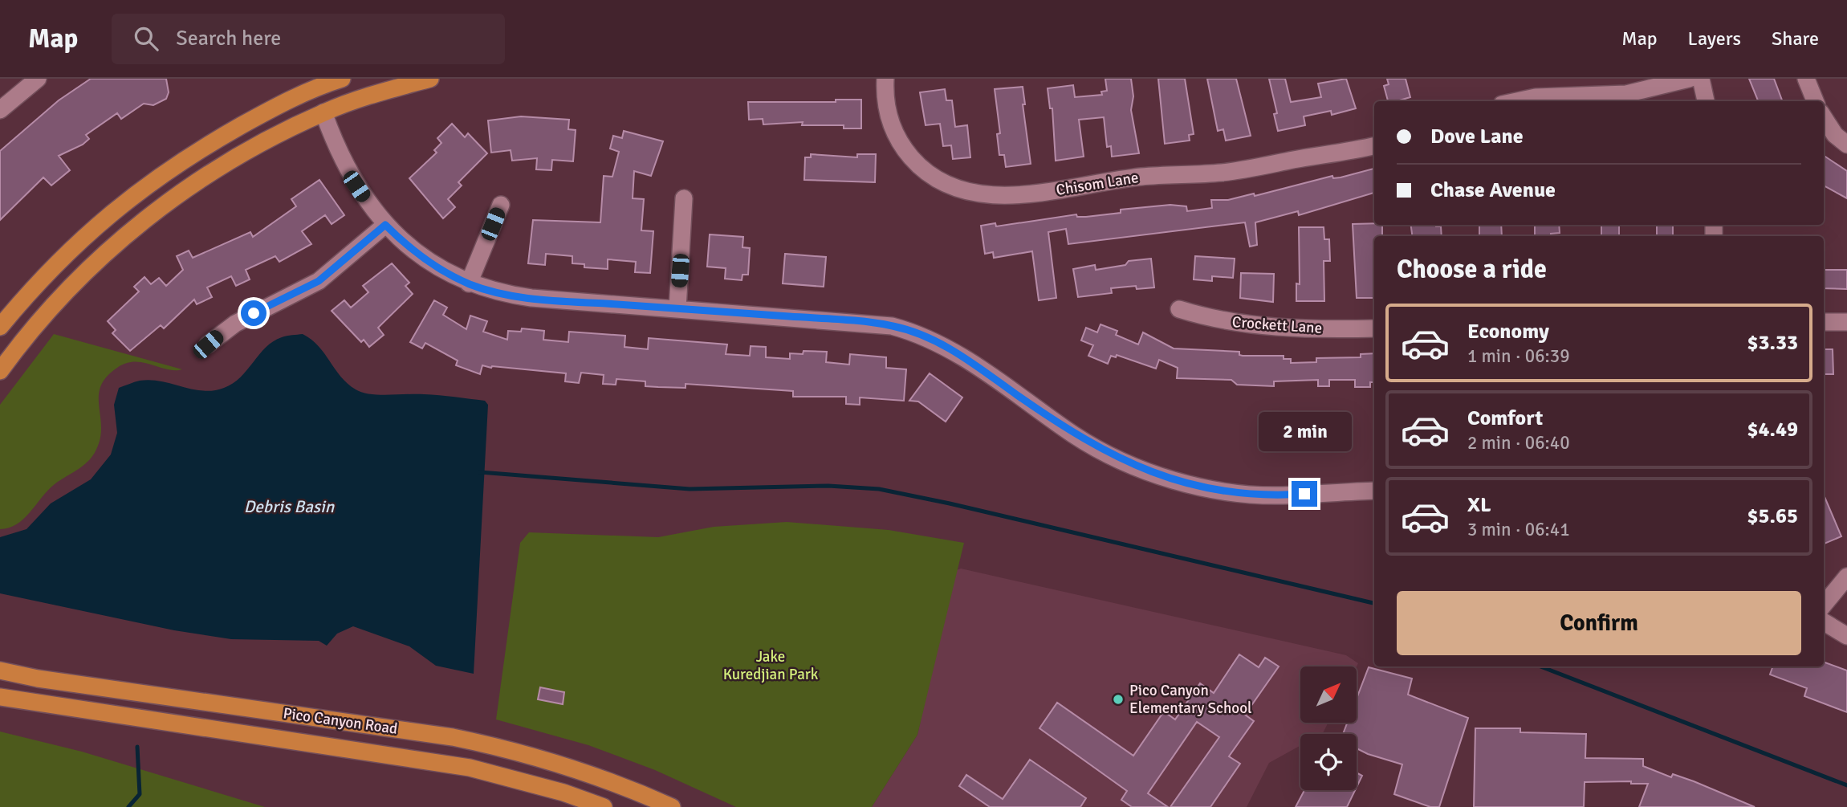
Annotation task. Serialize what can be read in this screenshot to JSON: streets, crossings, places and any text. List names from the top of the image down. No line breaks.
{"streets":{"main road":["Pico Canyon Road"],"street":["Chisom Lane","Crockett Lane"]},"water":["Debris Basin"],"parks":["Jake Kuredjian Park"],"places":["Pico Canyon Elementary School"],"north":"top right","page":{"header":"Map","search":"Search here","nav":["Map","Layers","Share"],"banner":["Dove Lane","Chase Avenue"],"heading":"Choose a ride","list":[{"name":"Economy","note":"1 min · 06:39","value":"$3.33"},{"name":"Comfort","note":"2 min · 06:40","value":"$4.49"},{"name":"XL","note":"3 min · 06:41","value":"$5.65"}],"bubble":"2 min","buttons":"Confirm"}}
